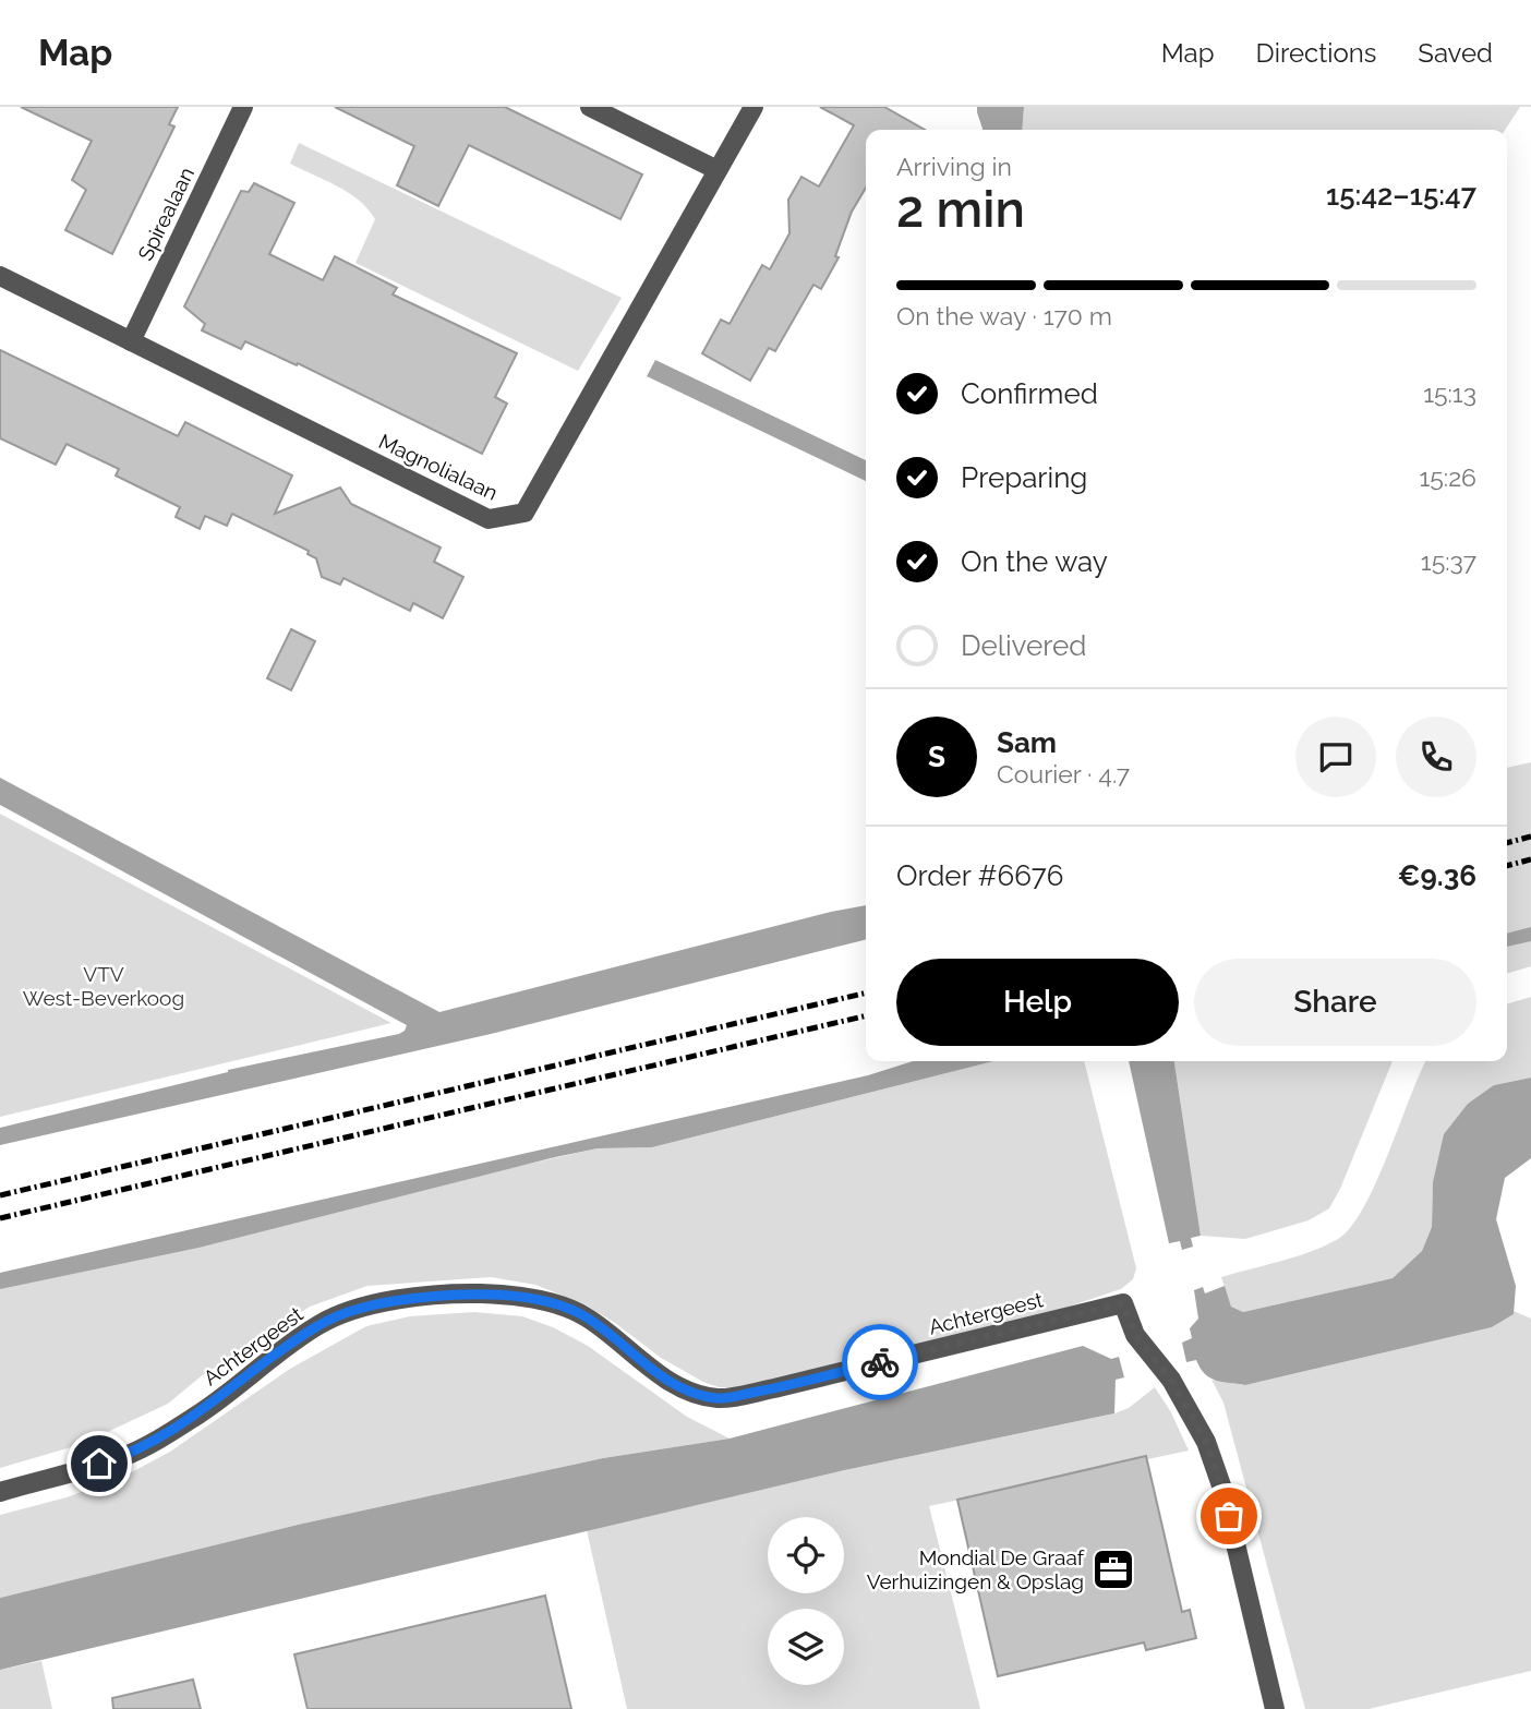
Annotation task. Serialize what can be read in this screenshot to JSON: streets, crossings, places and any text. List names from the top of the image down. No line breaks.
{"streets":{"street":["Spirealaan","Magnolialaan","Achtergeest"]},"crossings":[["Spirealaan","Magnolialaan"]],"parks":["VTV West-Beverkoog"],"places":{"office":["Mondial De Graaf Verhuizingen & Opslag"]},"page":{"header":"Map","nav":["Map","Directions","Saved"],"heading":["2 min","Arriving in","15:42–15:47"],"panel":["Sam","Courier · 4.7","Order #6676","€9.36"],"bar":"On the way · 170 m","list":[["Confirmed","15:13"],["Preparing","15:26"],["On the way","15:37"],"Delivered"],"round":"S","buttons":["Help","Share"]}}
